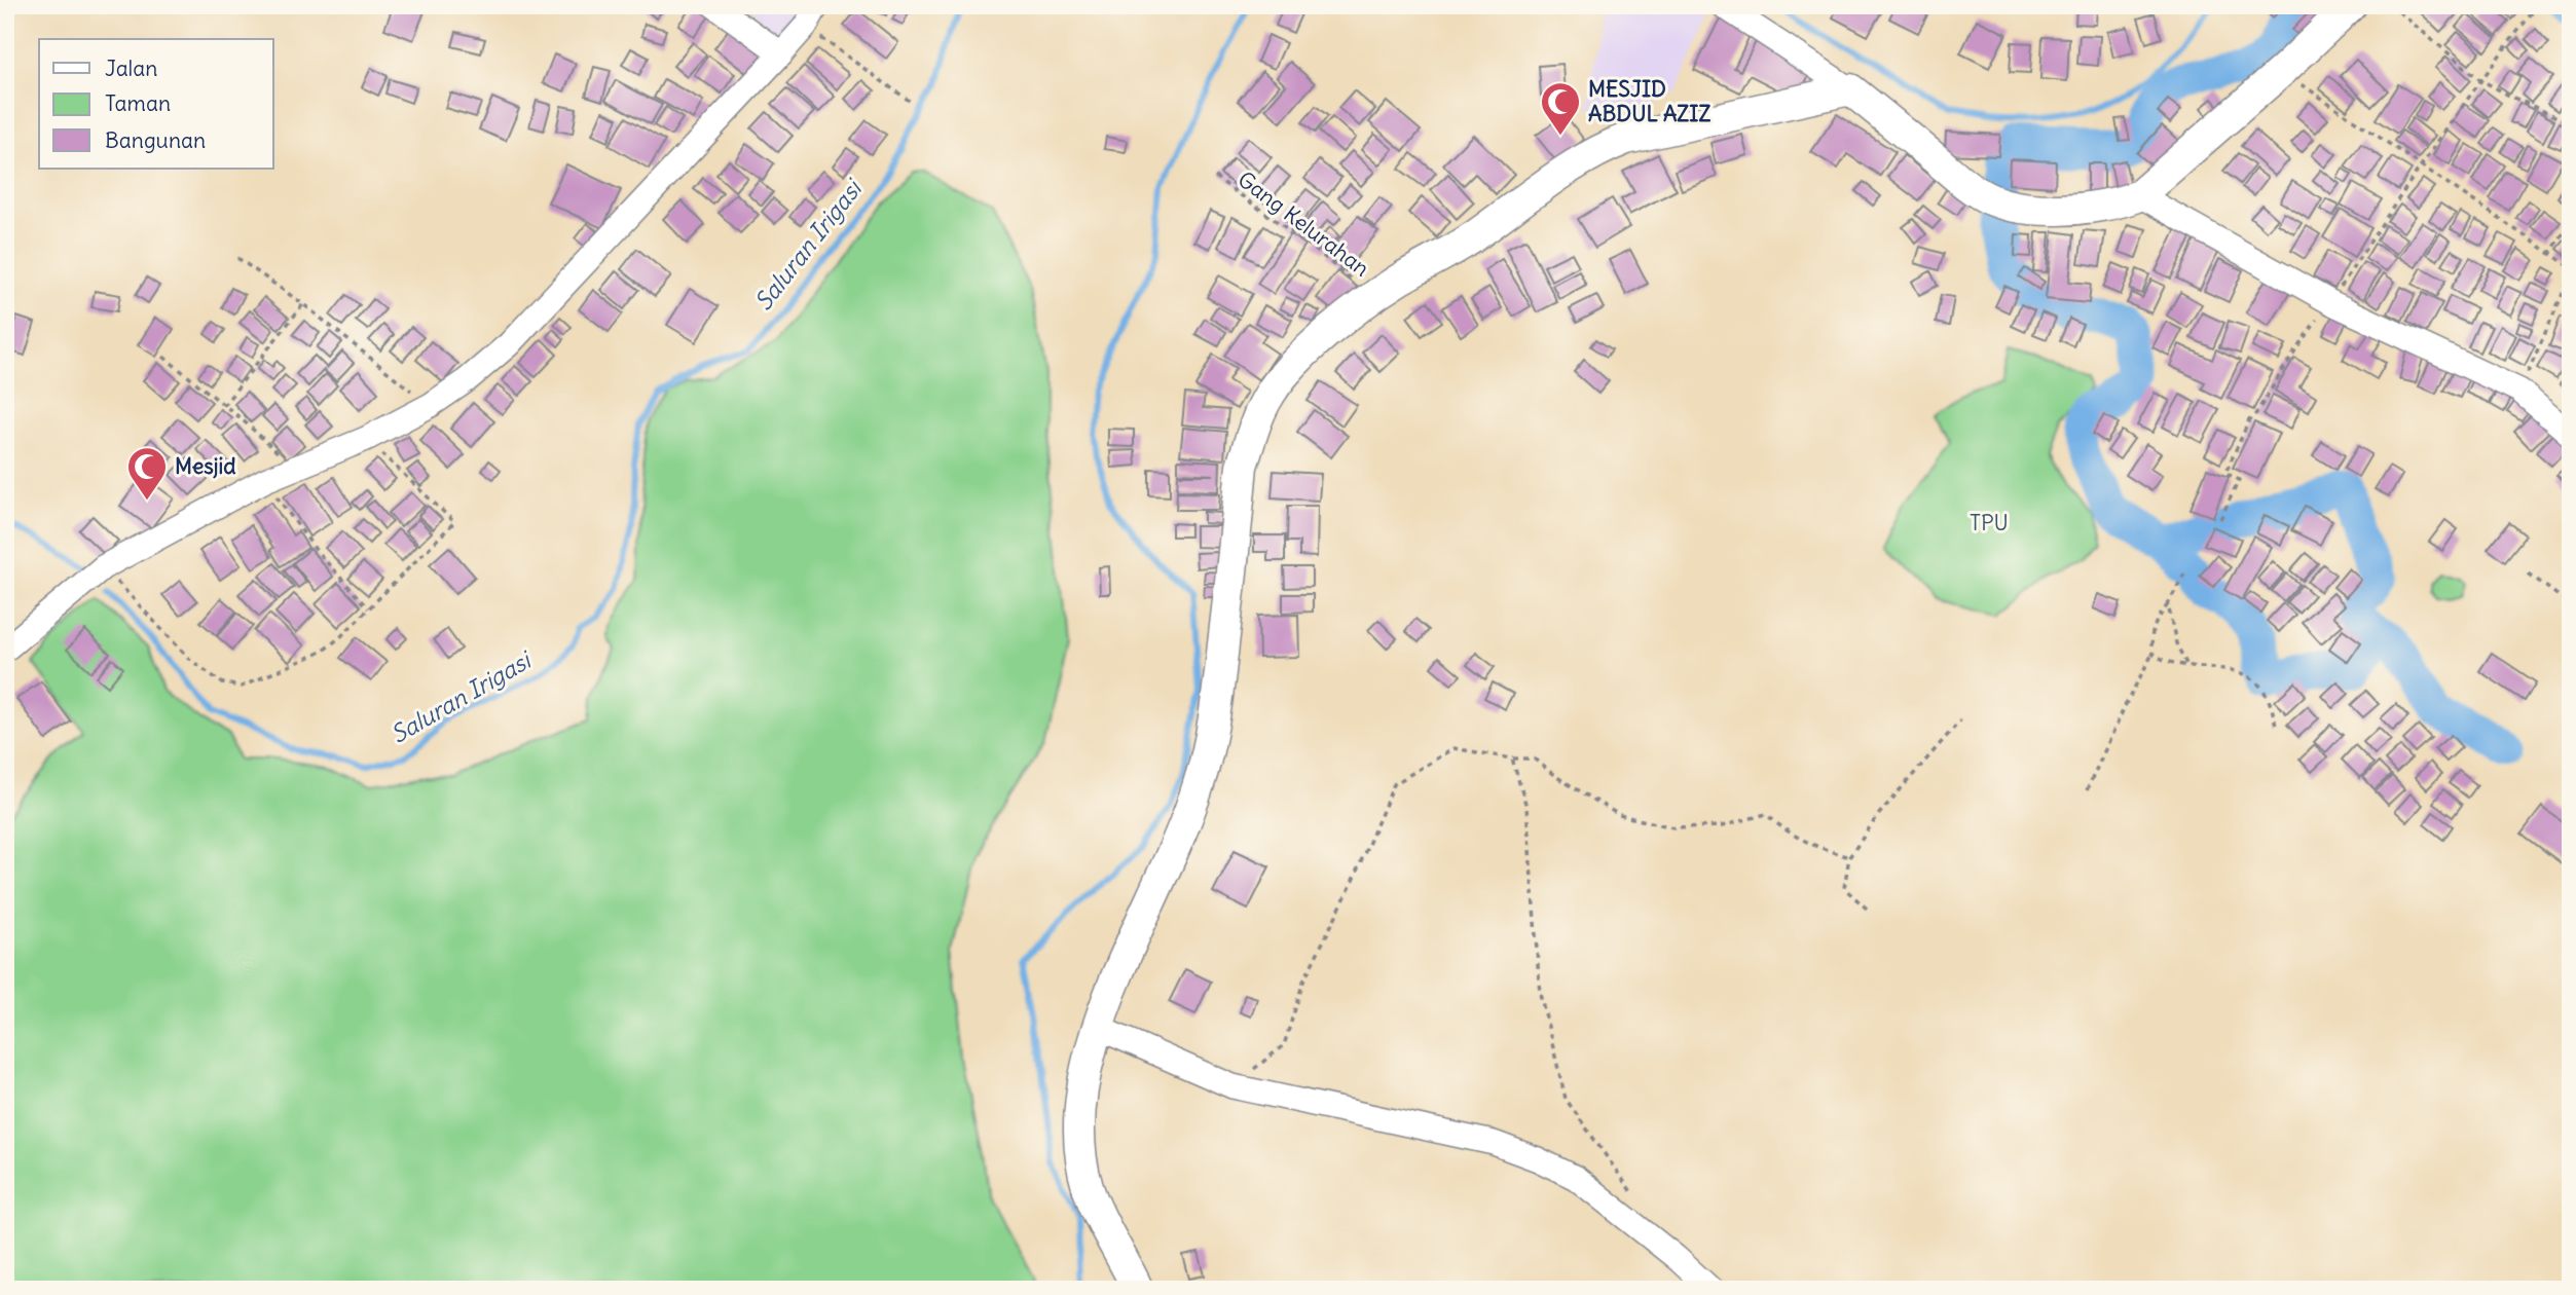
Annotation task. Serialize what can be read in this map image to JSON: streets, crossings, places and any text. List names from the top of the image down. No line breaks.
{"streets":{"path":["Gang Kelurahan"]},"water":["Saluran Irigasi"],"parks":["TPU"],"places":{"mosque":["MESJID ABDUL AZIZ","Mesjid"]},"legend":["Jalan","Taman","Bangunan"]}
